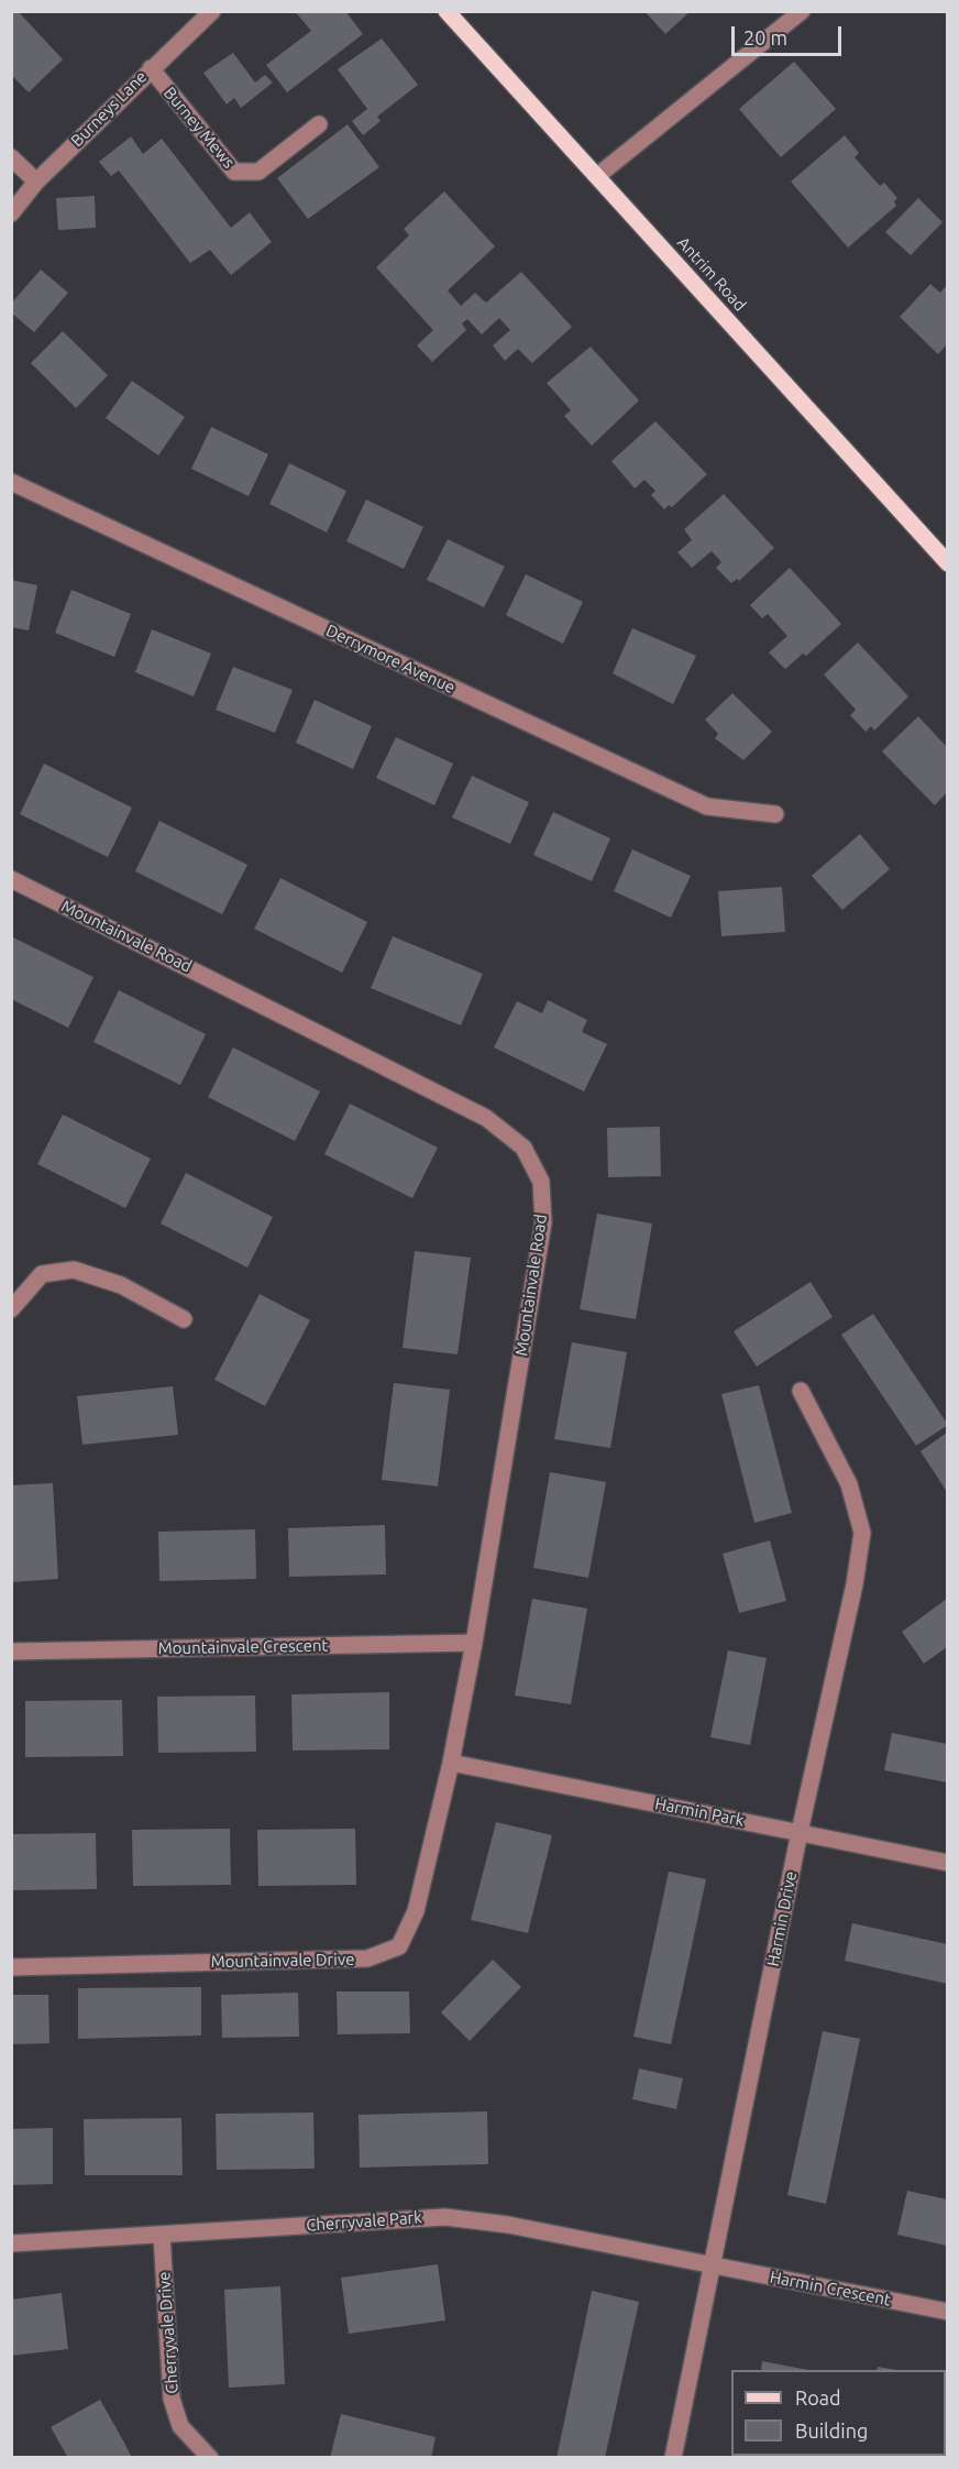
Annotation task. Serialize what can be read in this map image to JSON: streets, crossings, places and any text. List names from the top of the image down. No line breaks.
{"streets":{"main road":["Antrim Road"],"street":["Burneys Lane","Burney Mews","Derrymore Avenue","Mountainvale Road","Mountainvale Crescent","Harmin Park","Harmin Drive","Mountainvale Drive","Cherryvale Park","Harmin Crescent","Cherryvale Drive"]},"crossings":[["Burneys Lane","Burney Mews"],["Mountainvale Road","Mountainvale Crescent"],["Mountainvale Road","Harmin Park"],["Mountainvale Road","Mountainvale Drive"],["Harmin Park","Harmin Drive"],["Harmin Park","Mountainvale Drive"],["Harmin Drive","Cherryvale Park"],["Harmin Drive","Harmin Crescent"],["Cherryvale Park","Harmin Crescent"],["Cherryvale Park","Cherryvale Drive"]],"legend":["Road","Building"],"scale_bar":"20 m"}
